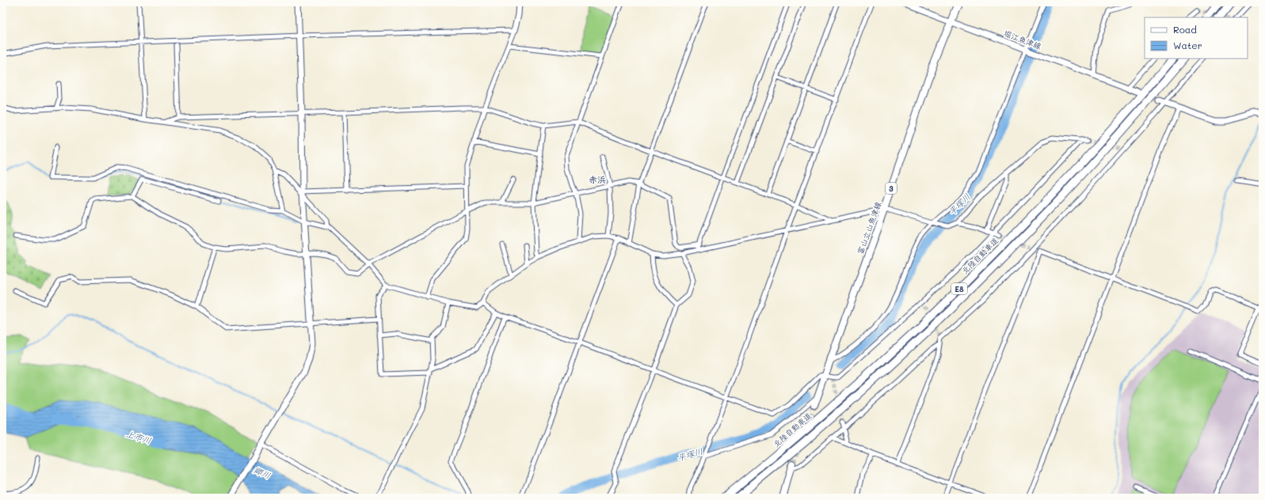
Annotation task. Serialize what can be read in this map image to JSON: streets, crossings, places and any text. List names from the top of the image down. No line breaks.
{"streets":{"highway":["北陸自動車道","E8"],"main road":["3","富山立山魚津線"],"street":["堀江魚津線"]},"crossings":[["堀江魚津線","富山立山魚津線"]],"districts":["赤浜"],"water":["平塚川","上市川","郷川"],"legend":["Road","Water"]}
